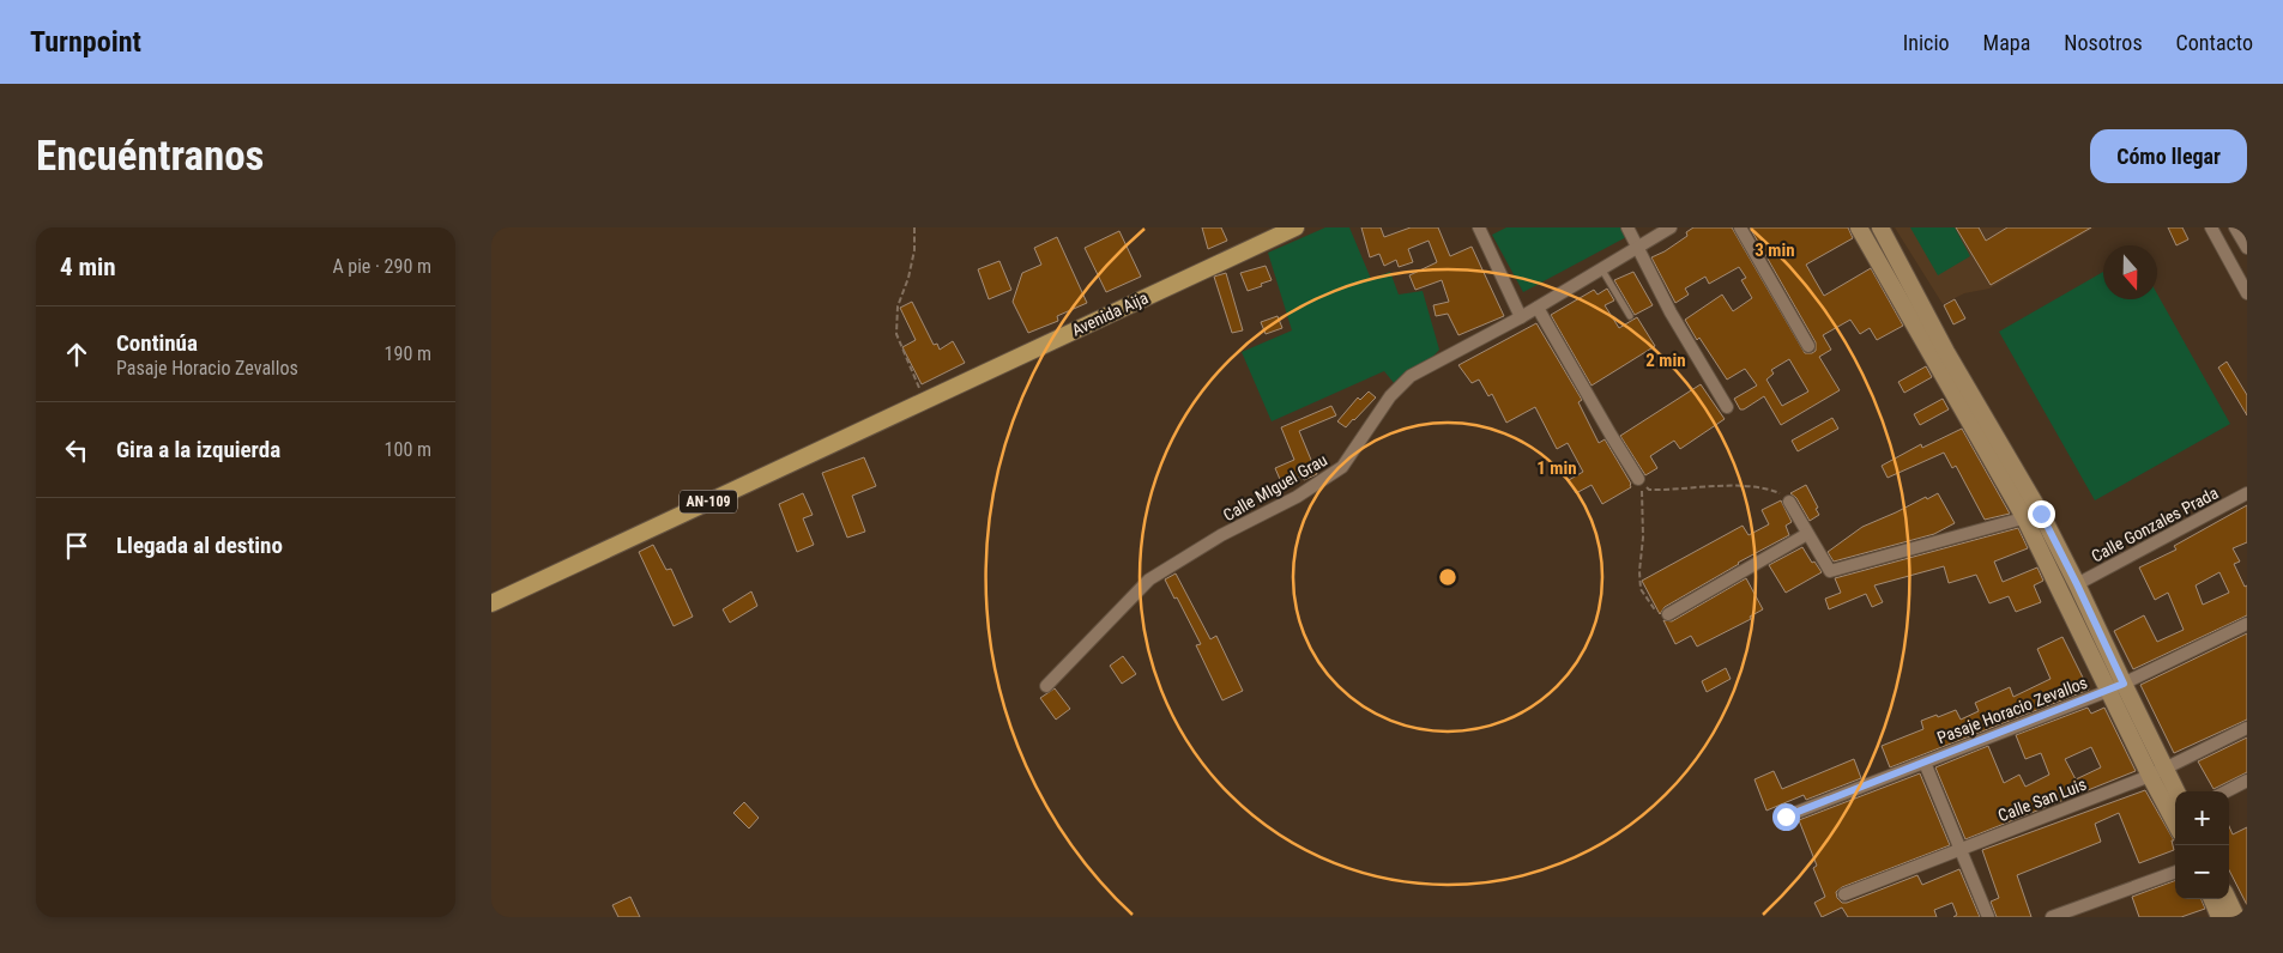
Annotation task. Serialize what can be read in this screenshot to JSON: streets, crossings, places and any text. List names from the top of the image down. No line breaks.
{"streets":{"main road":["Avenida Aija","AN-109"],"street":["Calle MIguel Grau","Calle Gonzales Prada","Pasaje Horacio Zevallos","Calle San Luis"]},"crossings":[["Avenida Aija","AN-109"]],"north":"bottom","page":{"header":"Turnpoint","nav":["Inicio","Mapa","Nosotros","Contacto"],"buttons":"Cómo llegar","title":"Encuéntranos","heading":["4 min","A pie · 290 m"],"list":[["Continúa","Pasaje Horacio Zevallos","190 m"],["Gira a la izquierda","100 m"],"Llegada al destino"],"map_buttons":["+","−"]},"rings":["3 min","2 min","1 min"]}
